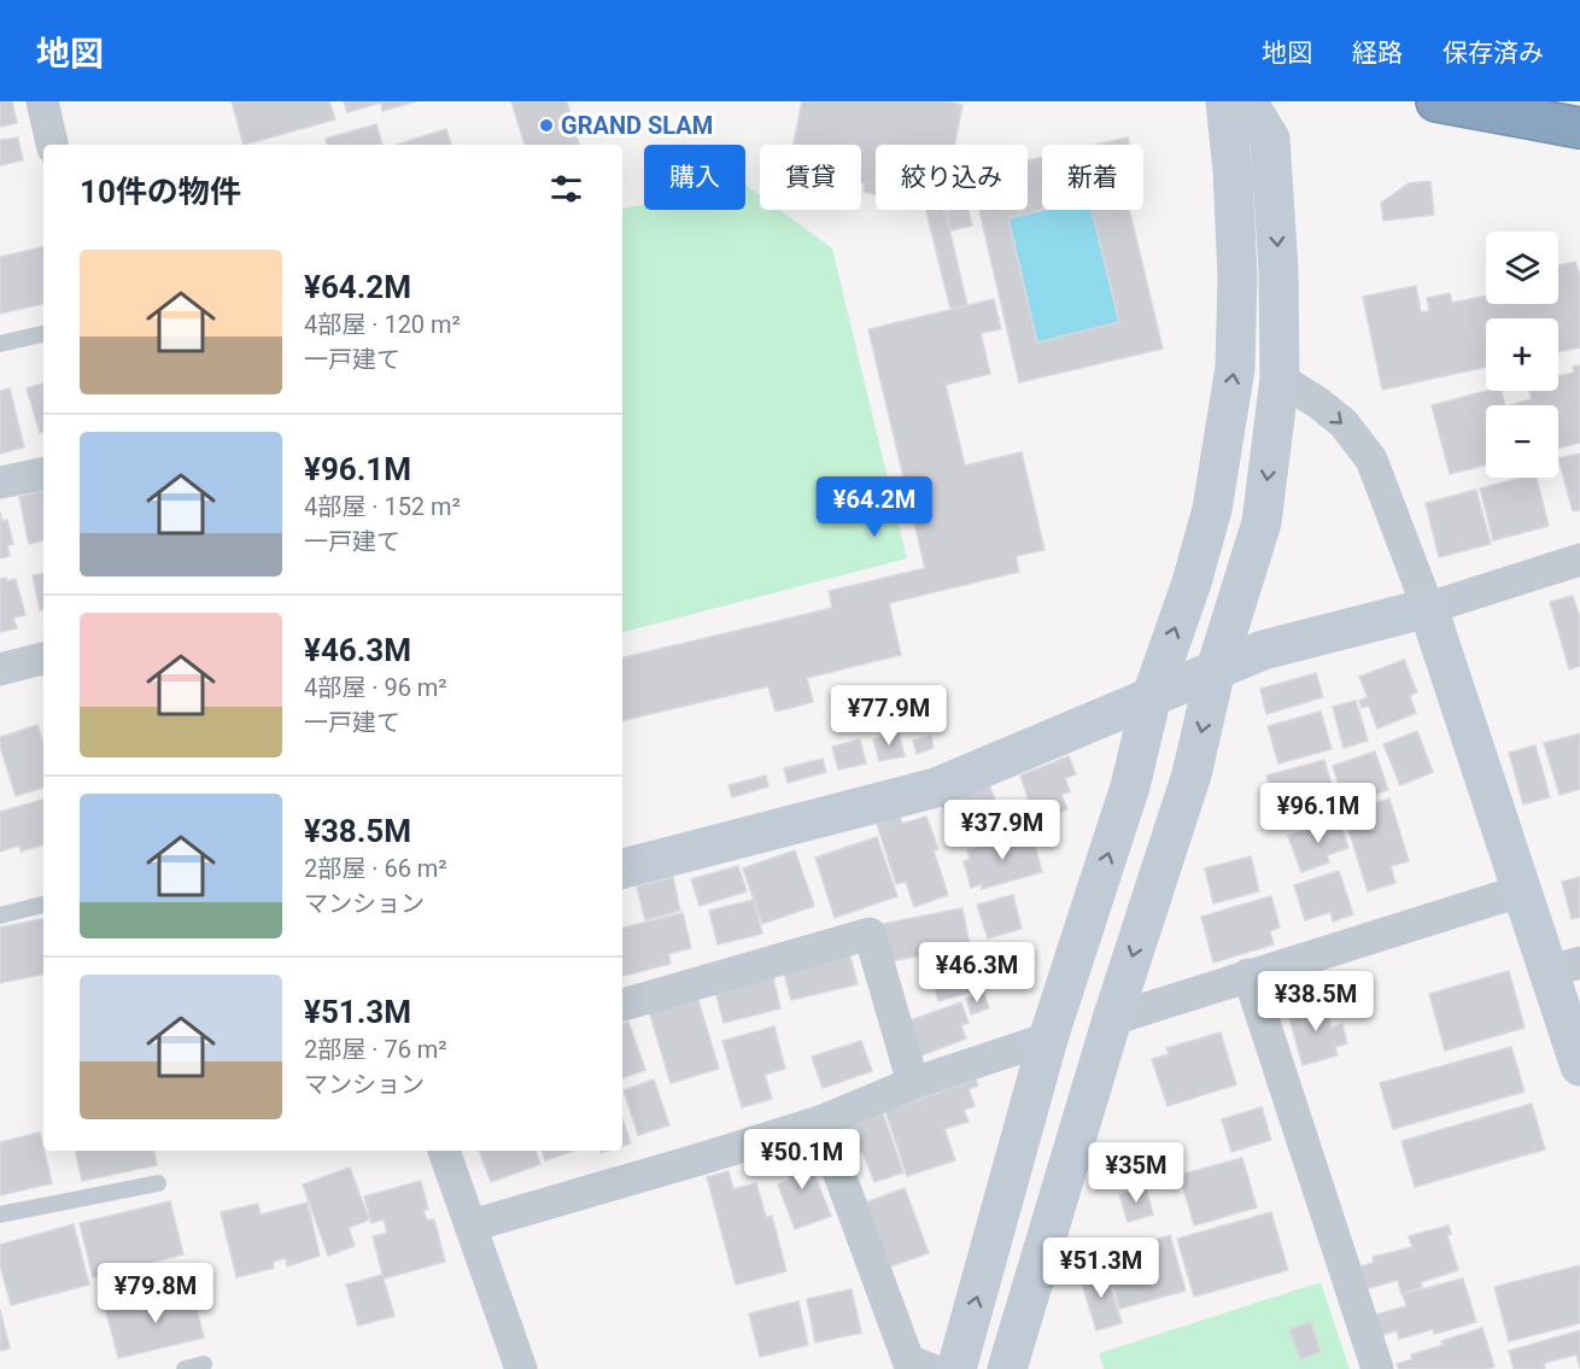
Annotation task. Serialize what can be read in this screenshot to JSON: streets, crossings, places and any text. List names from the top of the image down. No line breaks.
{"places":["GRAND SLAM"],"page":{"header":"地図","nav":["地図","経路","保存済み"],"chip":["購入","賃貸","絞り込み","新着"],"heading":"10件の物件","map_buttons":["+","−"],"list":[{"name":"¥64.2M","note":"4部屋 · 120 m² · 一戸建て"},{"name":"¥96.1M","note":"4部屋 · 152 m² · 一戸建て"},{"name":"¥46.3M","note":"4部屋 · 96 m² · 一戸建て"},{"name":"¥38.5M","note":"2部屋 · 66 m² · マンション"},{"name":"¥51.3M","note":"2部屋 · 76 m² · マンション"}],"price":["¥64.2M","¥77.9M","¥96.1M","¥37.9M","¥46.3M","¥38.5M","¥50.1M","¥35M","¥51.3M","¥79.8M"]}}
